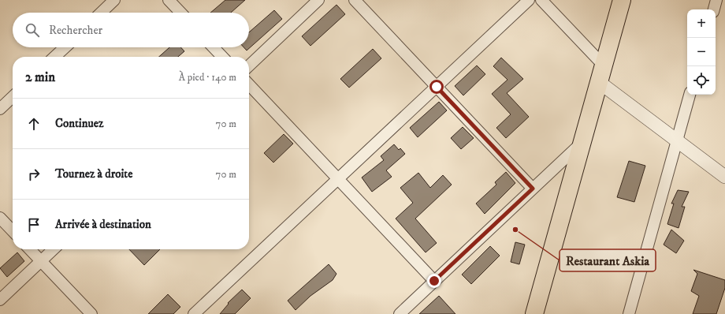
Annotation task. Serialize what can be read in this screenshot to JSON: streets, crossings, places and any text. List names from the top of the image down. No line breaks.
{"places":["Restaurant Askia"],"page":{"map_buttons":["+","−"],"search":"Rechercher","heading":["2 min","À pied · 140 m"],"list":[["Continuez","70 m"],["Tournez à droite","70 m"],"Arrivée à destination"]}}
